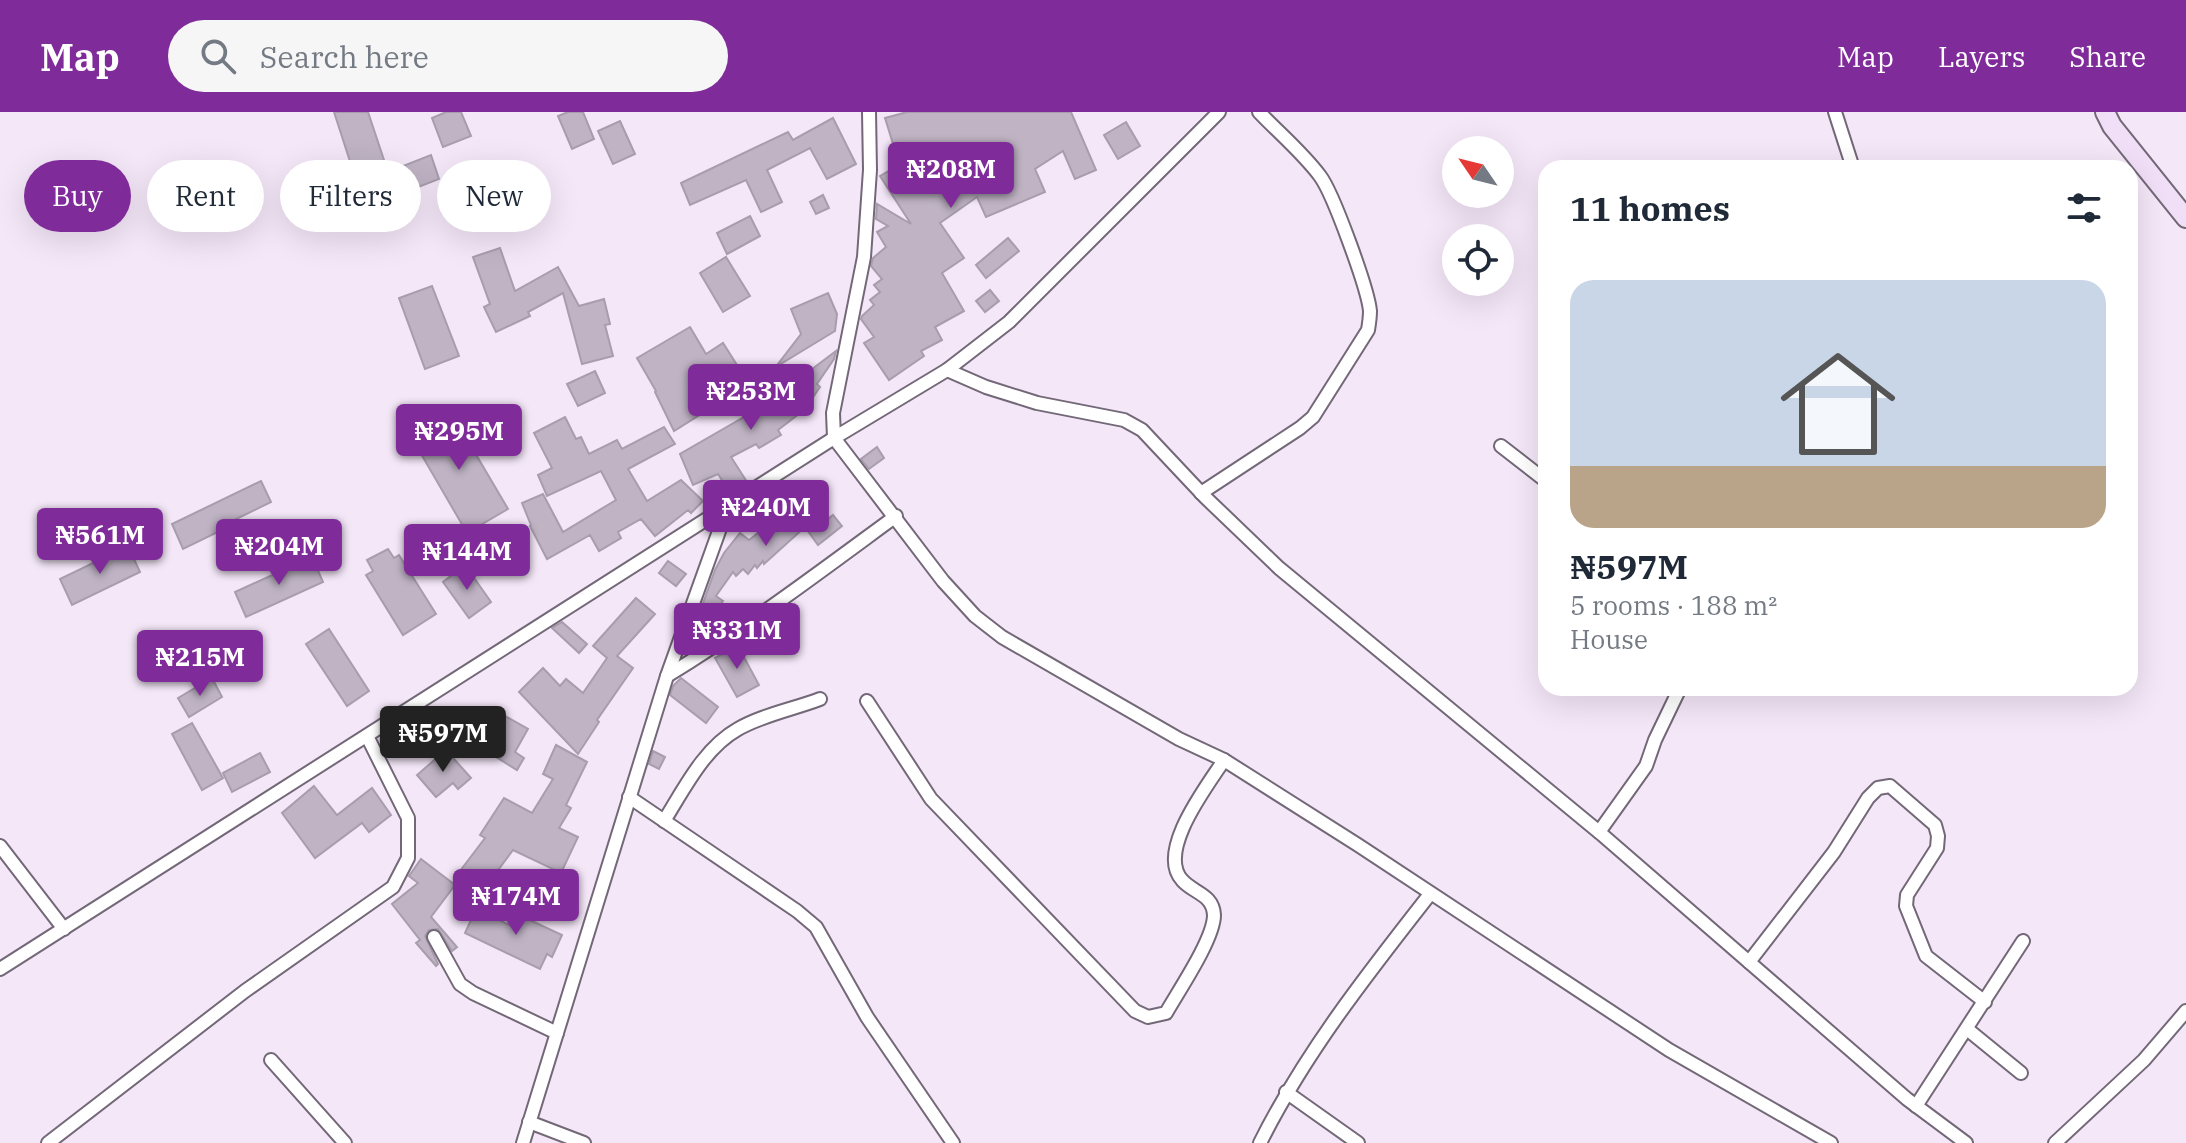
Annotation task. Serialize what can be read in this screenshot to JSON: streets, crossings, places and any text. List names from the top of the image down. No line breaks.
{"north":"top left","page":{"header":"Map","search":"Search here","nav":["Map","Layers","Share"],"price":["₦208M","₦253M","₦295M","₦240M","₦561M","₦204M","₦144M","₦331M","₦215M","₦597M","₦174M"],"chip":["Buy","Rent","Filters","New"],"heading":"11 homes","list":[{"name":"₦597M","note":"5 rooms · 188 m² · House"}]}}
